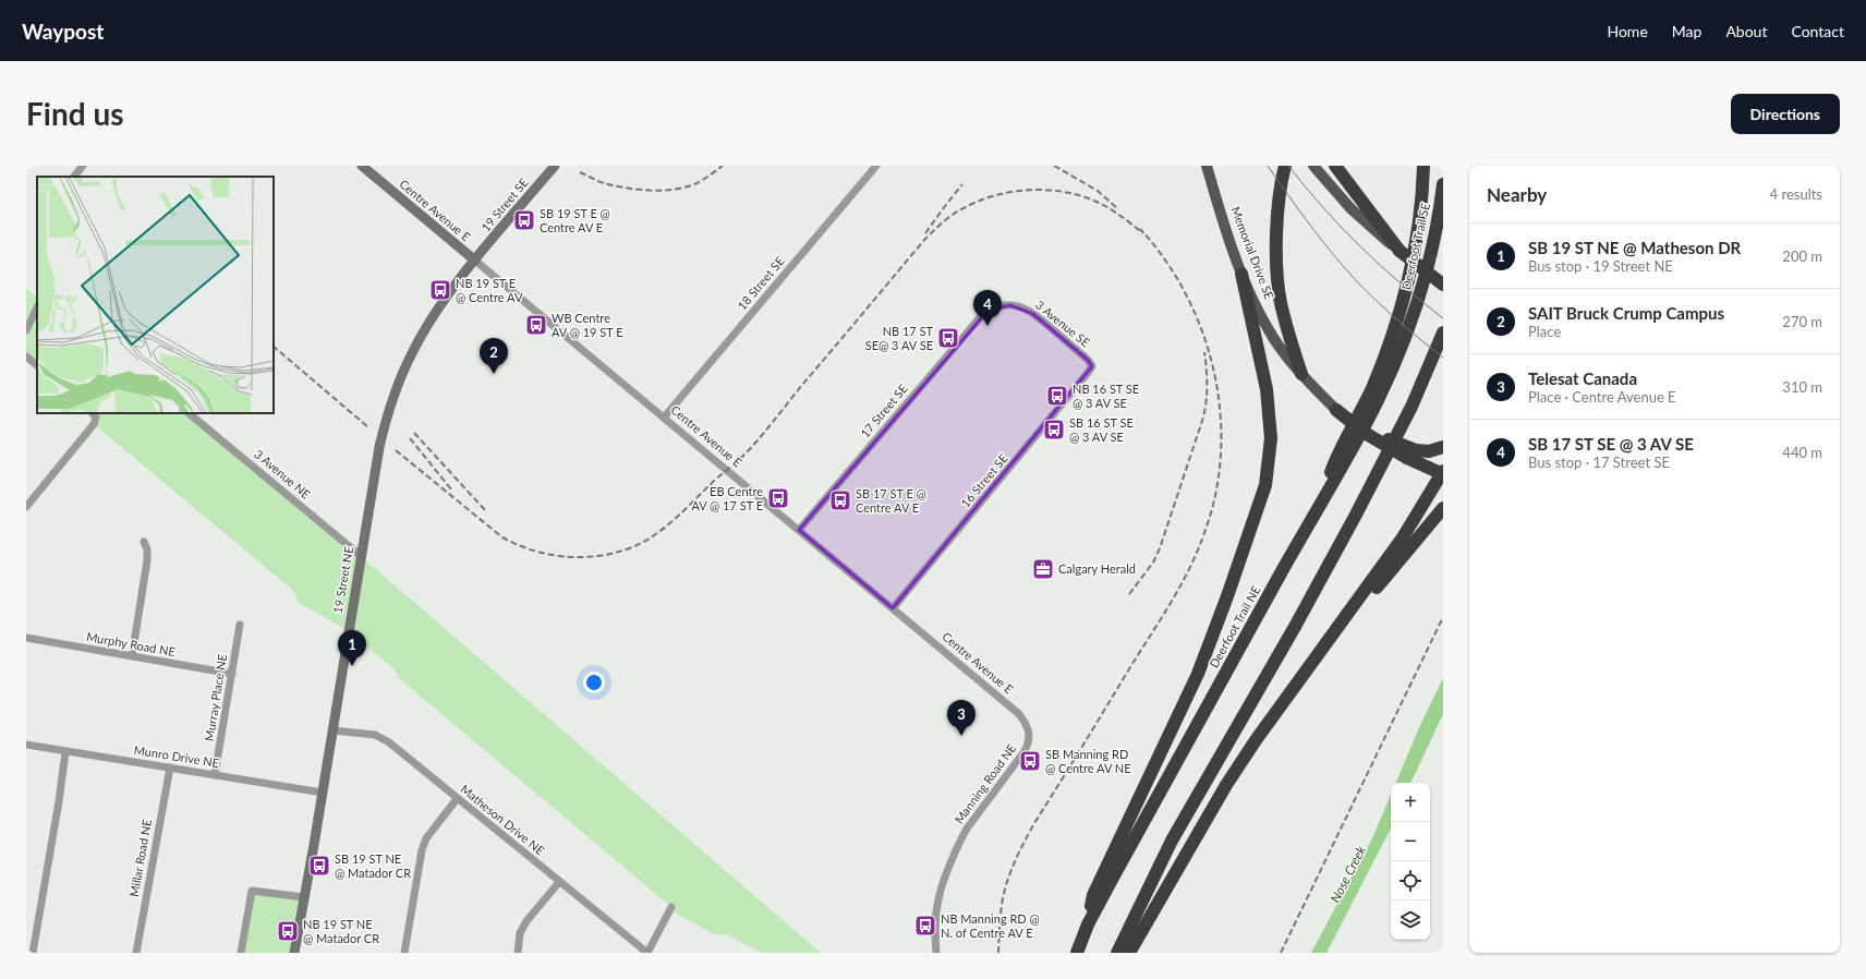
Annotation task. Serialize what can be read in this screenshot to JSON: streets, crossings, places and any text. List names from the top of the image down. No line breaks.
{"streets":{"highway":["Deerfoot Trail SE","Memorial Drive SE","Deerfoot Trail NE"],"street":["19 Street SE","Centre Avenue E","18 Street SE","3 Avenue SE","17 Street SE","3 Avenue NE","16 Street SE","19 Street NE","Murphy Road NE","Murray Place NE","Munro Drive NE","Manning Road NE","Matheson Drive NE","Millar Road NE"]},"crossings":[["19 Street SE","Centre Avenue E"],["19 Street SE","19 Street NE"],["Centre Avenue E","18 Street SE"],["Centre Avenue E","17 Street SE"],["Centre Avenue E","16 Street SE"],["Centre Avenue E","19 Street NE"],["Centre Avenue E","Manning Road NE"],["Deerfoot Trail SE","Deerfoot Trail NE"],["3 Avenue SE","17 Street SE"],["3 Avenue SE","16 Street SE"],["3 Avenue NE","19 Street NE"],["19 Street NE","Munro Drive NE"],["19 Street NE","Matheson Drive NE"],["Murphy Road NE","Murray Place NE"],["Murray Place NE","Munro Drive NE"],["Munro Drive NE","Millar Road NE"]],"water":["Nose Creek"],"places":{"bus stop":["SB 19 ST E @ Centre AV E","NB 19 ST E @ Centre AV","WB Centre AV @ 19 ST E","NB 17 ST SE@ 3 AV SE","NB 16 ST SE @ 3 AV SE","SB 16 ST SE @ 3 AV SE","EB Centre AV @ 17 ST E","SB 17 ST E @ Centre AV E","SB Manning RD @ Centre AV NE","SB 19 ST NE @ Matador CR","NB Manning RD @ N. of Centre AV E","NB 19 ST NE @ Matador CR"],"office":["Calgary Herald"]},"page":{"header":"Waypost","nav":["Home","Map","About","Contact"],"buttons":"Directions","title":"Find us","heading":["Nearby","4 results"],"list":[{"mark":"1","name":"SB 19 ST NE @ Matheson DR","note":"Bus stop · 19 Street NE","value":"200 m"},{"mark":"2","name":"SAIT Bruck Crump Campus","note":"Place","value":"270 m"},{"mark":"3","name":"Telesat Canada","note":"Place · Centre Avenue E","value":"310 m"},{"mark":"4","name":"SB 17 ST SE @ 3 AV SE","note":"Bus stop · 17 Street SE","value":"440 m"}],"pins":["4","2","1","3"],"map_buttons":["+","−"]}}
